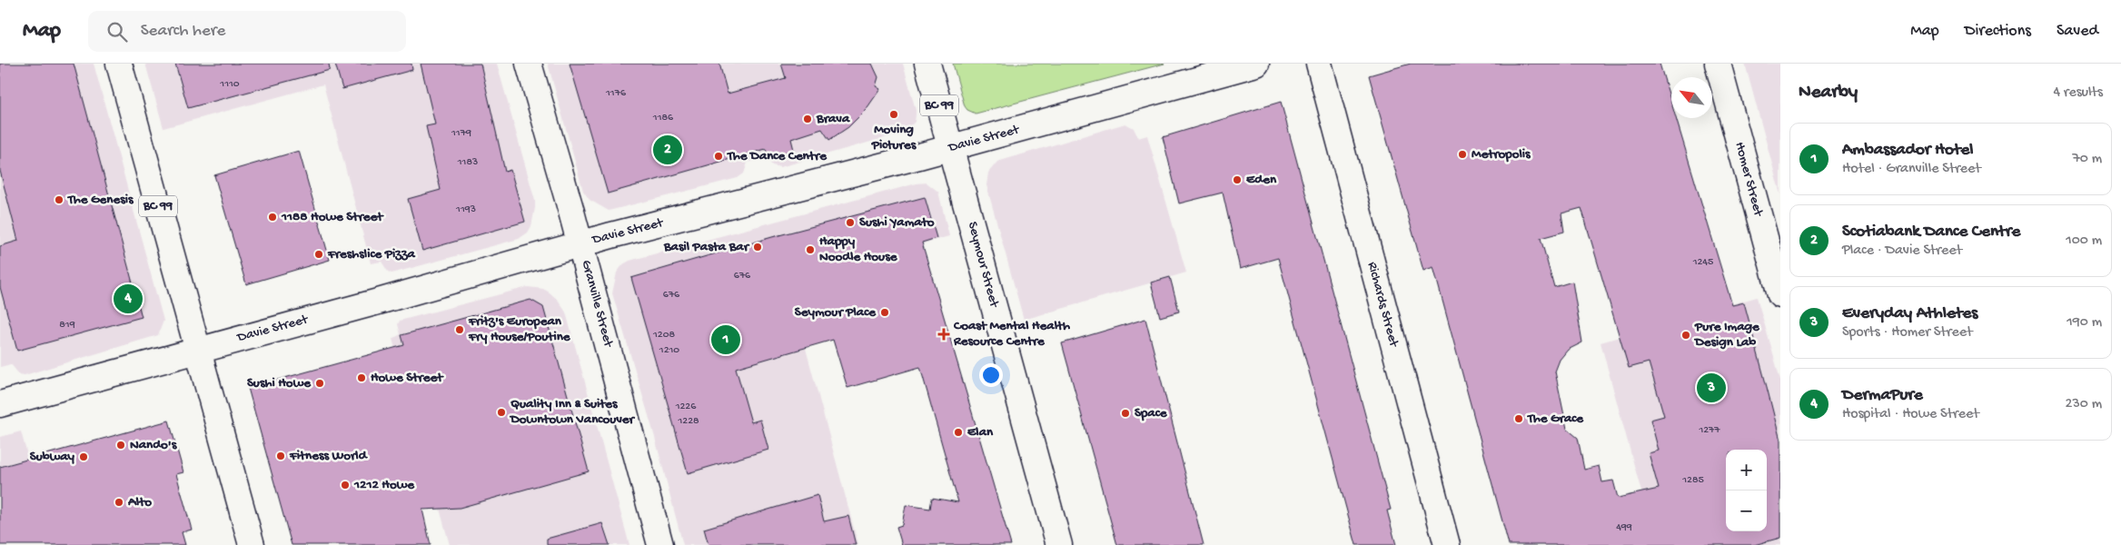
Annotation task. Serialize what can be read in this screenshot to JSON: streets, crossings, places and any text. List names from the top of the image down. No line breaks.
{"streets":{"main road":["BC 99","Davie Street","Homer Street","Seymour Street","Granville Street","Richards Street"]},"crossings":[["BC 99","Davie Street"],["Davie Street","Seymour Street"],["Davie Street","Granville Street"]],"places":{"other":["Moving Pictures","Brava","Metropolis","The Dance Centre","Eden","The Genesis","1188 Howe Street","Sushi Yamato","Basil Pasta Bar","Happy Noodle House","Freshslice Pizza","Seymour Place","Fritz's European Fry House/Poutine","Pure Image Design Lab","Howe Street","Sushi Howe","Quality Inn & Suites Downtown Vancouver","Space","The Grace","Elan","Nando's","Fitness World","Subway","1212 Howe","Alto"],"health":["Coast Mental Health Resource Centre"]},"house_numbers":["1110","1176","1186","1179","1183","1193","1245","676","676","819","1208","1210","1226","1228","1277","1285","499"],"north":"top left","page":{"header":"Map","search":"Search here","nav":["Map","Directions","Saved"],"heading":["Nearby","4 results"],"list":[{"mark":"1","name":"Ambassador Hotel","note":"Hotel · Granville Street","value":"70 m"},{"mark":"2","name":"Scotiabank Dance Centre","note":"Place · Davie Street","value":"100 m"},{"mark":"3","name":"Everyday Athletes","note":"Sports · Homer Street","value":"190 m"},{"mark":"4","name":"DermaPure","note":"Hospital · Howe Street","value":"230 m"}],"pins":["2","4","1","3"],"map_buttons":["+","−"]}}
